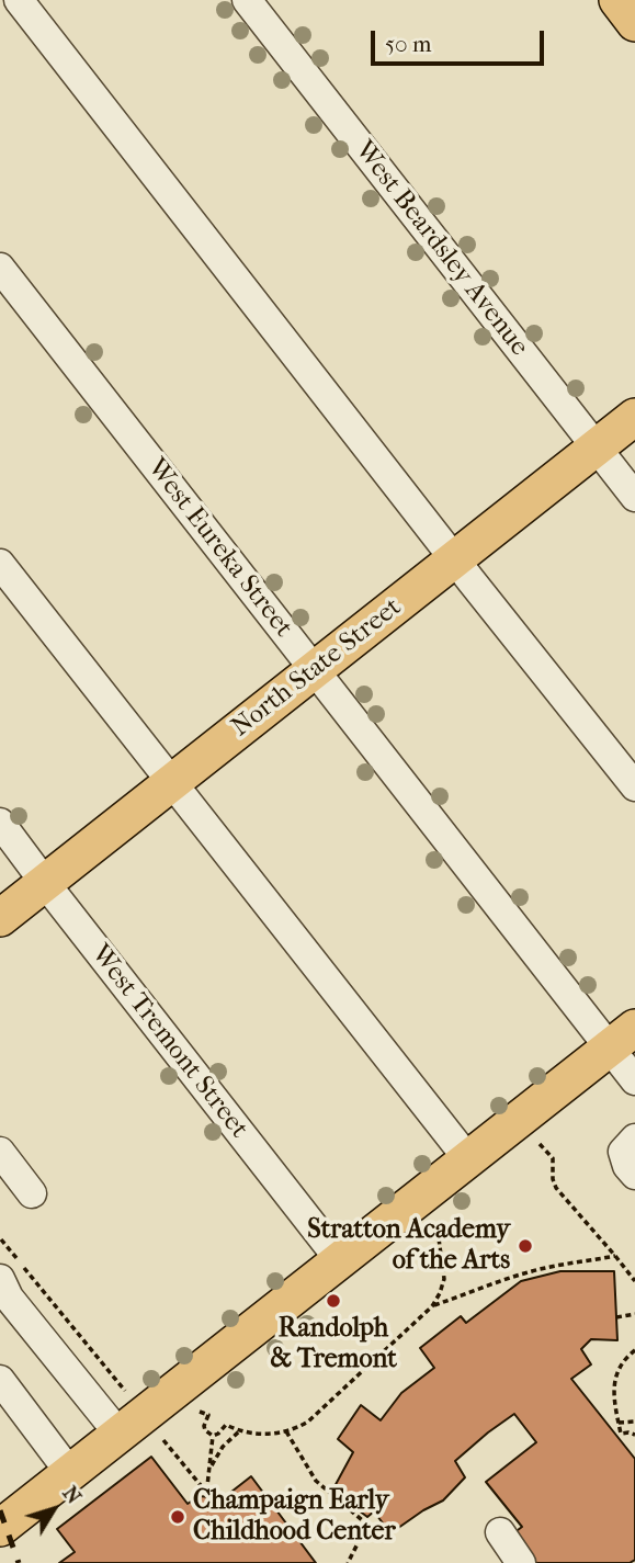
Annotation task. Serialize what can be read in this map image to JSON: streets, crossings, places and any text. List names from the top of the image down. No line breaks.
{"streets":{"main road":["North State Street"],"street":["West Beardsley Avenue","West Eureka Street","West Tremont Street"]},"crossings":[["West Beardsley Avenue","North State Street"],["West Eureka Street","North State Street"],["North State Street","West Tremont Street"]],"places":["Stratton Academy of the Arts","Randolph & Tremont","Champaign Early Childhood Center"],"scale_bar":"50 m","north":"top right"}
